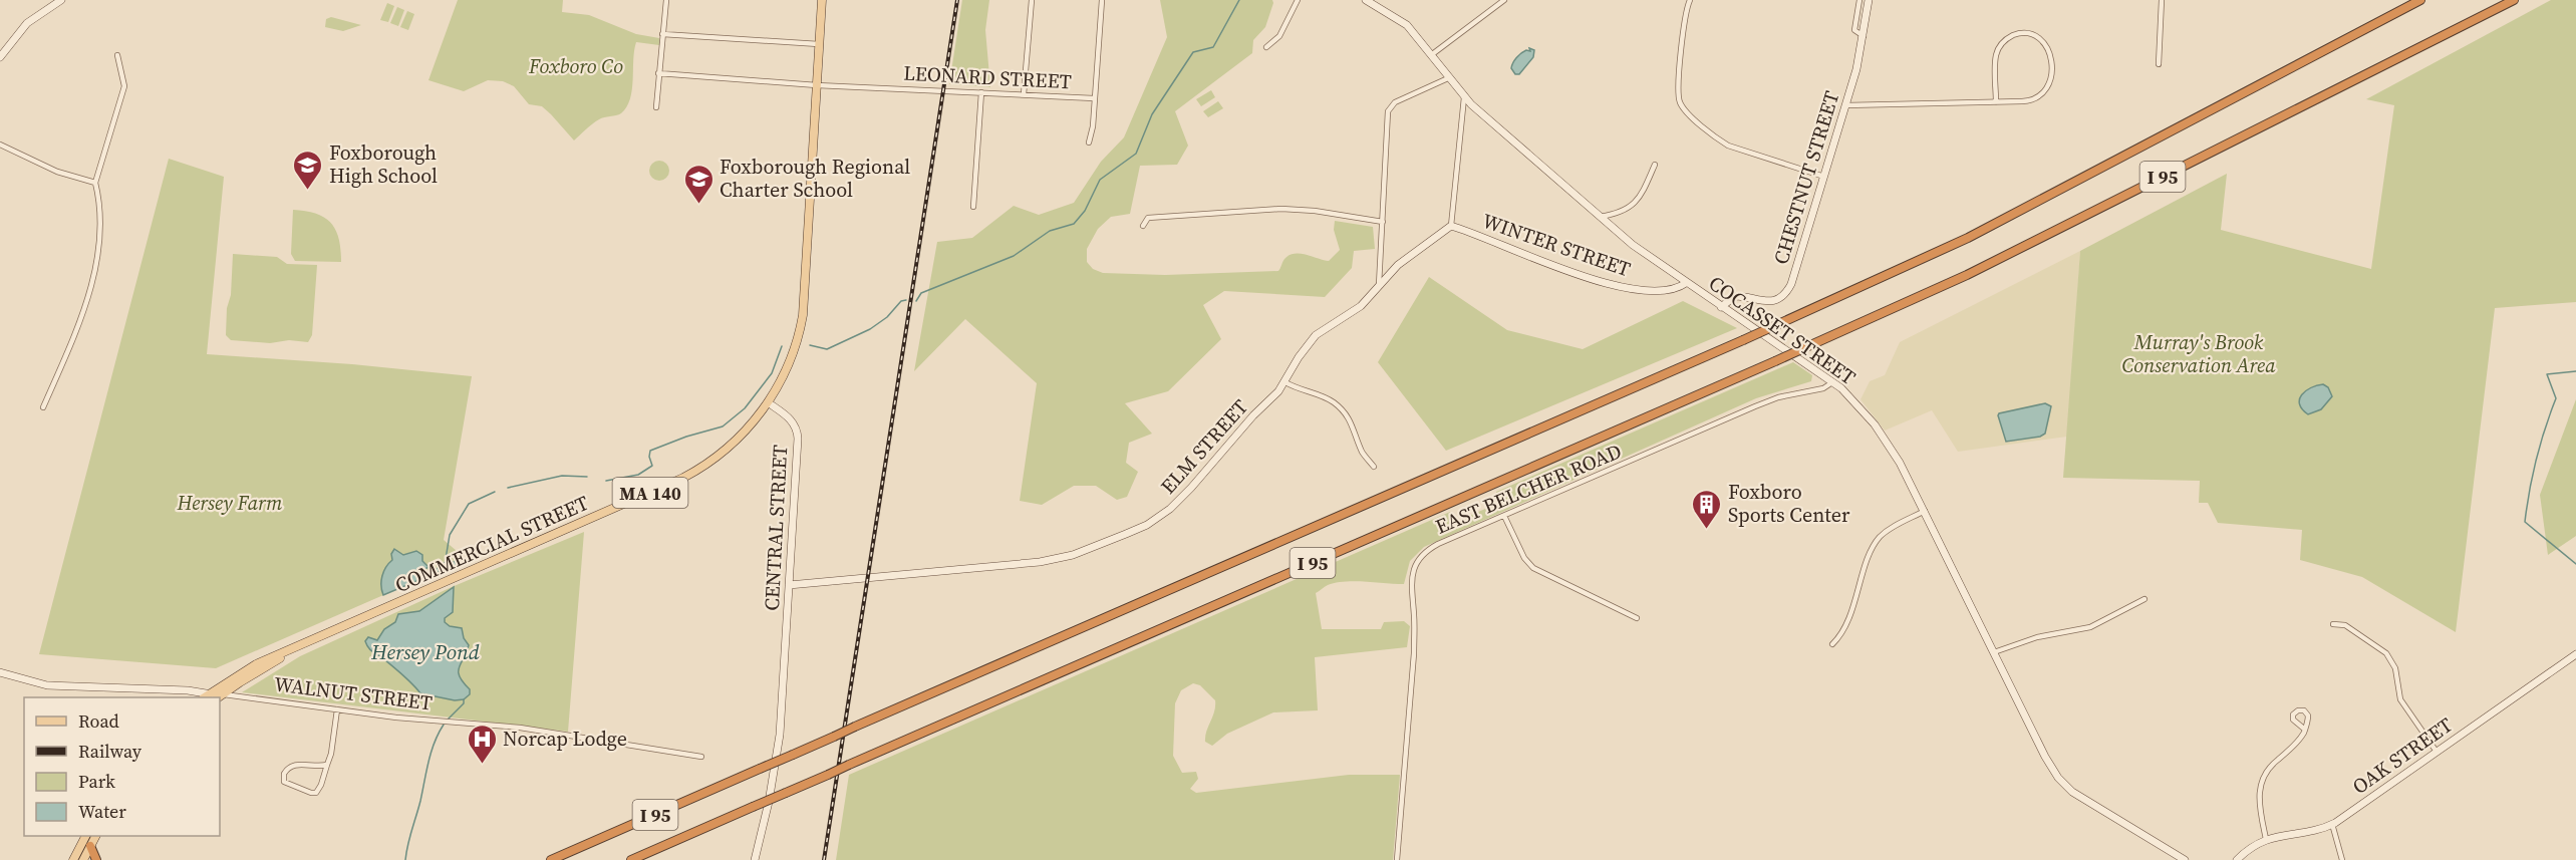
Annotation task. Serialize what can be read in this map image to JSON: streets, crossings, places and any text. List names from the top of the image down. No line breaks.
{"streets":{"highway":["I 95"],"main road":["MA 140","COMMERCIAL STREET"],"street":["LEONARD STREET","CHESTNUT STREET","WINTER STREET","COCASSET STREET","ELM STREET","EAST BELCHER ROAD","CENTRAL STREET","WALNUT STREET","OAK STREET"]},"crossings":[["LEONARD STREET","MA 140"],["CHESTNUT STREET","COCASSET STREET"],["WINTER STREET","COCASSET STREET"],["WINTER STREET","ELM STREET"],["COCASSET STREET","EAST BELCHER ROAD"],["ELM STREET","CENTRAL STREET"],["MA 140","CENTRAL STREET"],["MA 140","COMMERCIAL STREET"],["CENTRAL STREET","COMMERCIAL STREET"],["COMMERCIAL STREET","WALNUT STREET"]],"water":["Hersey Pond"],"parks":["Foxboro Co","Murray's Brook Conservation Area","Hersey Farm"],"places":{"school or university":["Foxborough High School","Foxborough Regional Charter School"],"building":["Foxboro Sports Center"],"hospital":["Norcap Lodge"]},"legend":["Road","Railway","Park","Water"]}
